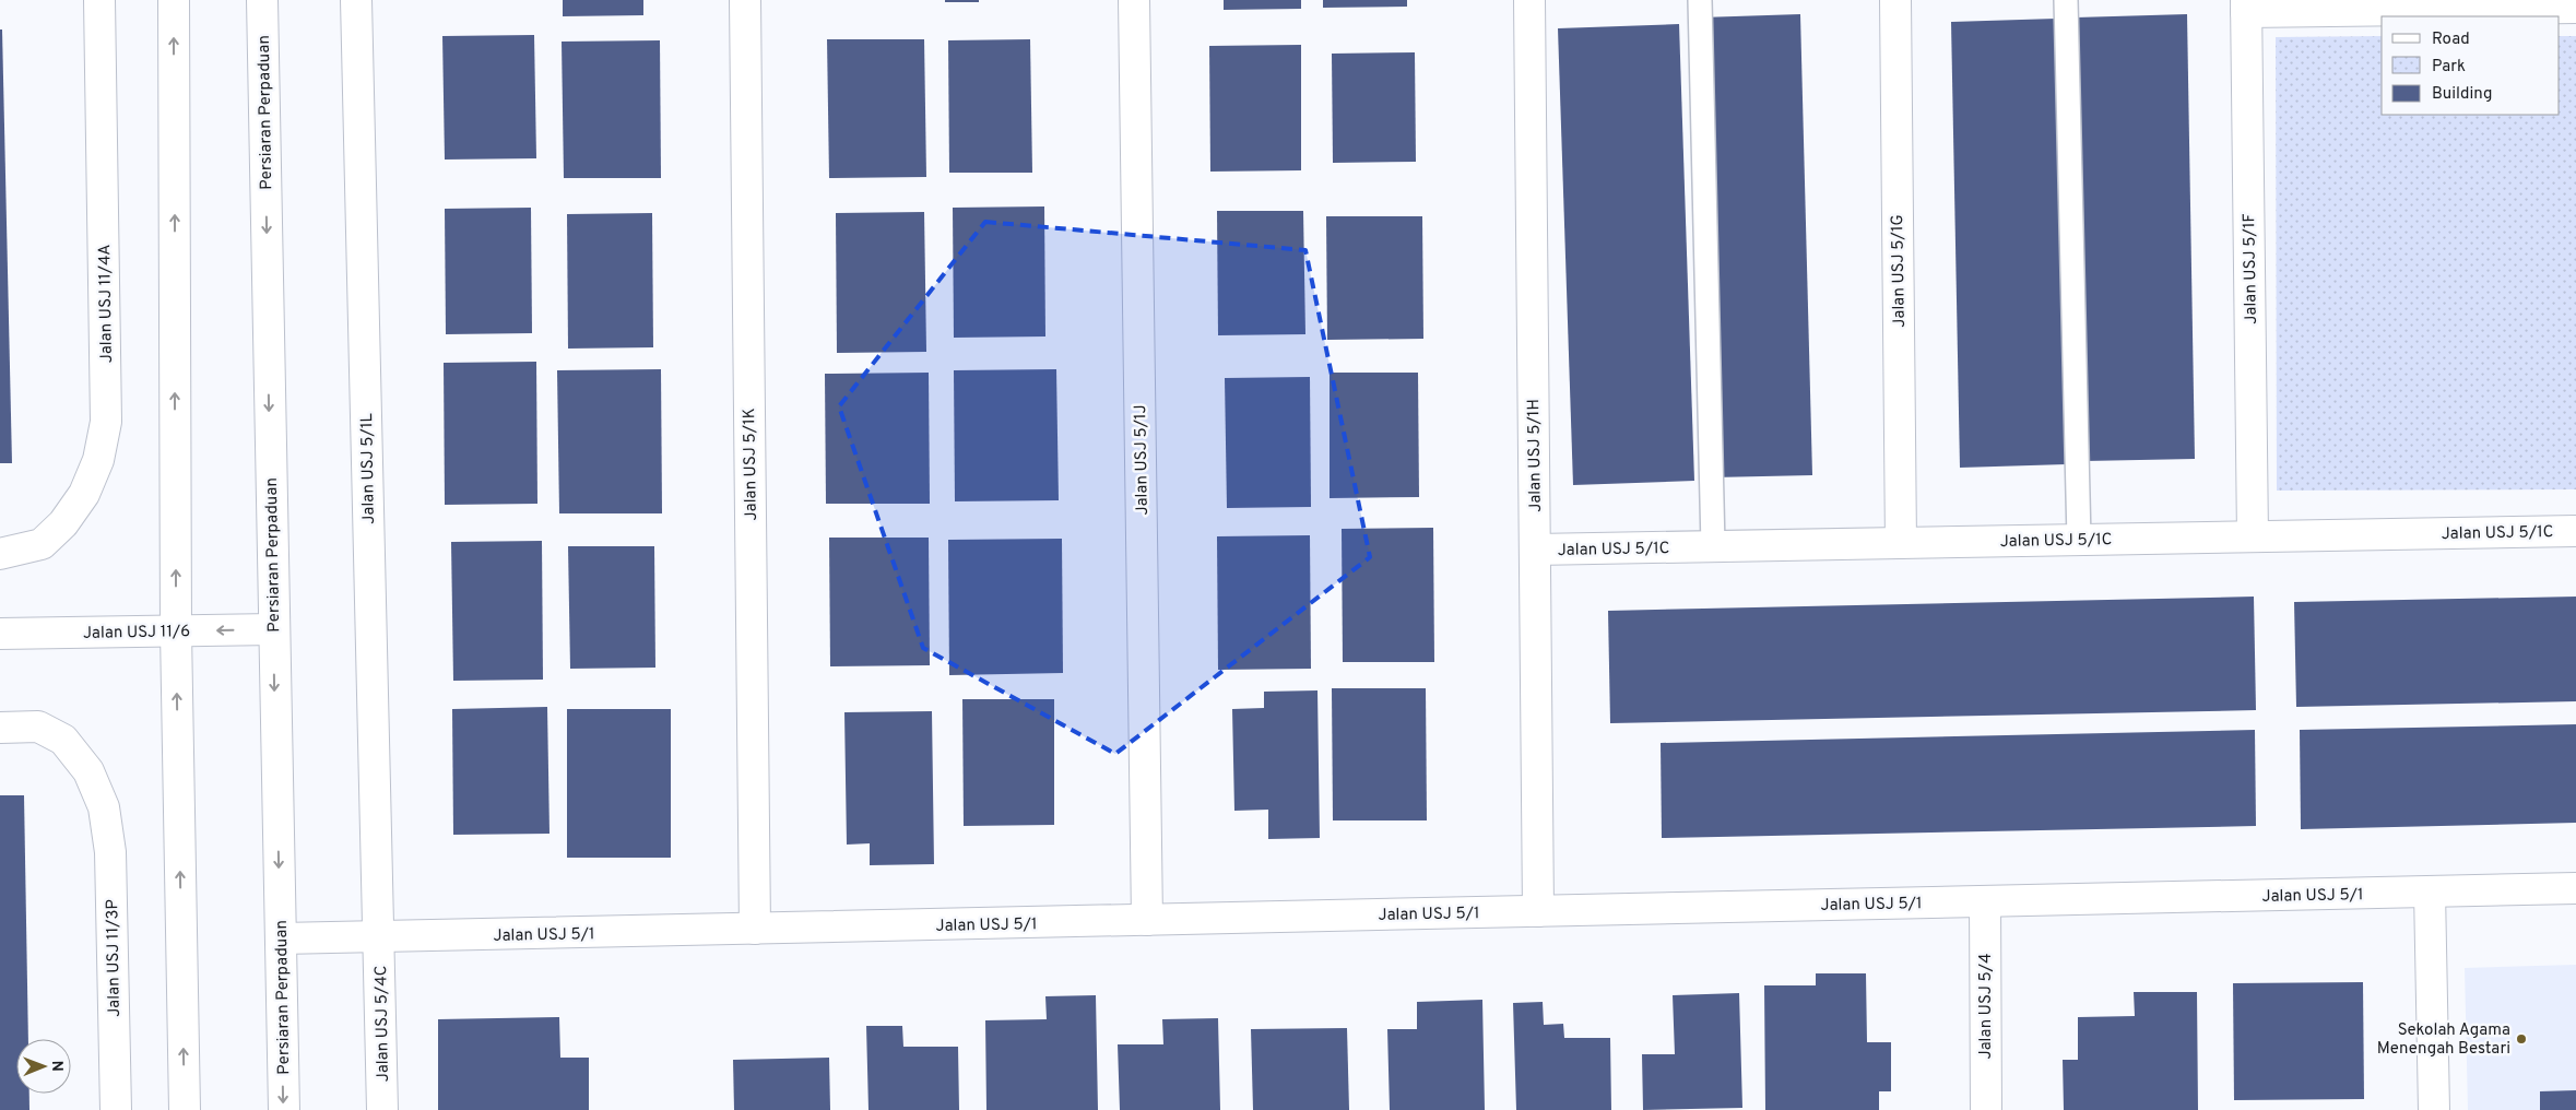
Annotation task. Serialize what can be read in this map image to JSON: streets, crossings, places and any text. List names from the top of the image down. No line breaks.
{"streets":{"street":["Persiaran Perpaduan","Jalan USJ 5/1F","Jalan USJ 5/1G","Jalan USJ 11/4A","Jalan USJ 5/1H","Jalan USJ 5/1J","Jalan USJ 5/1K","Jalan USJ 5/1L","Jalan USJ 5/1C","Jalan USJ 11/6","Jalan USJ 5/1","Jalan USJ 11/3P","Jalan USJ 5/4","Jalan USJ 5/4C"]},"crossings":[["Persiaran Perpaduan","Jalan USJ 11/6"],["Persiaran Perpaduan","Jalan USJ 5/1"],["Jalan USJ 5/1F","Jalan USJ 5/1C"],["Jalan USJ 5/1G","Jalan USJ 5/1C"],["Jalan USJ 5/1H","Jalan USJ 5/1C"],["Jalan USJ 5/1H","Jalan USJ 5/1"],["Jalan USJ 5/1J","Jalan USJ 5/1"],["Jalan USJ 5/1K","Jalan USJ 5/1"],["Jalan USJ 5/1L","Jalan USJ 5/1"],["Jalan USJ 5/1L","Jalan USJ 5/4C"],["Jalan USJ 5/1","Jalan USJ 5/4"],["Jalan USJ 5/1","Jalan USJ 5/4C"]],"one_way":["Jalan USJ 11/6"],"places":["Sekolah Agama Menengah Bestari"],"legend":["Road","Park","Building"],"north":"right"}
